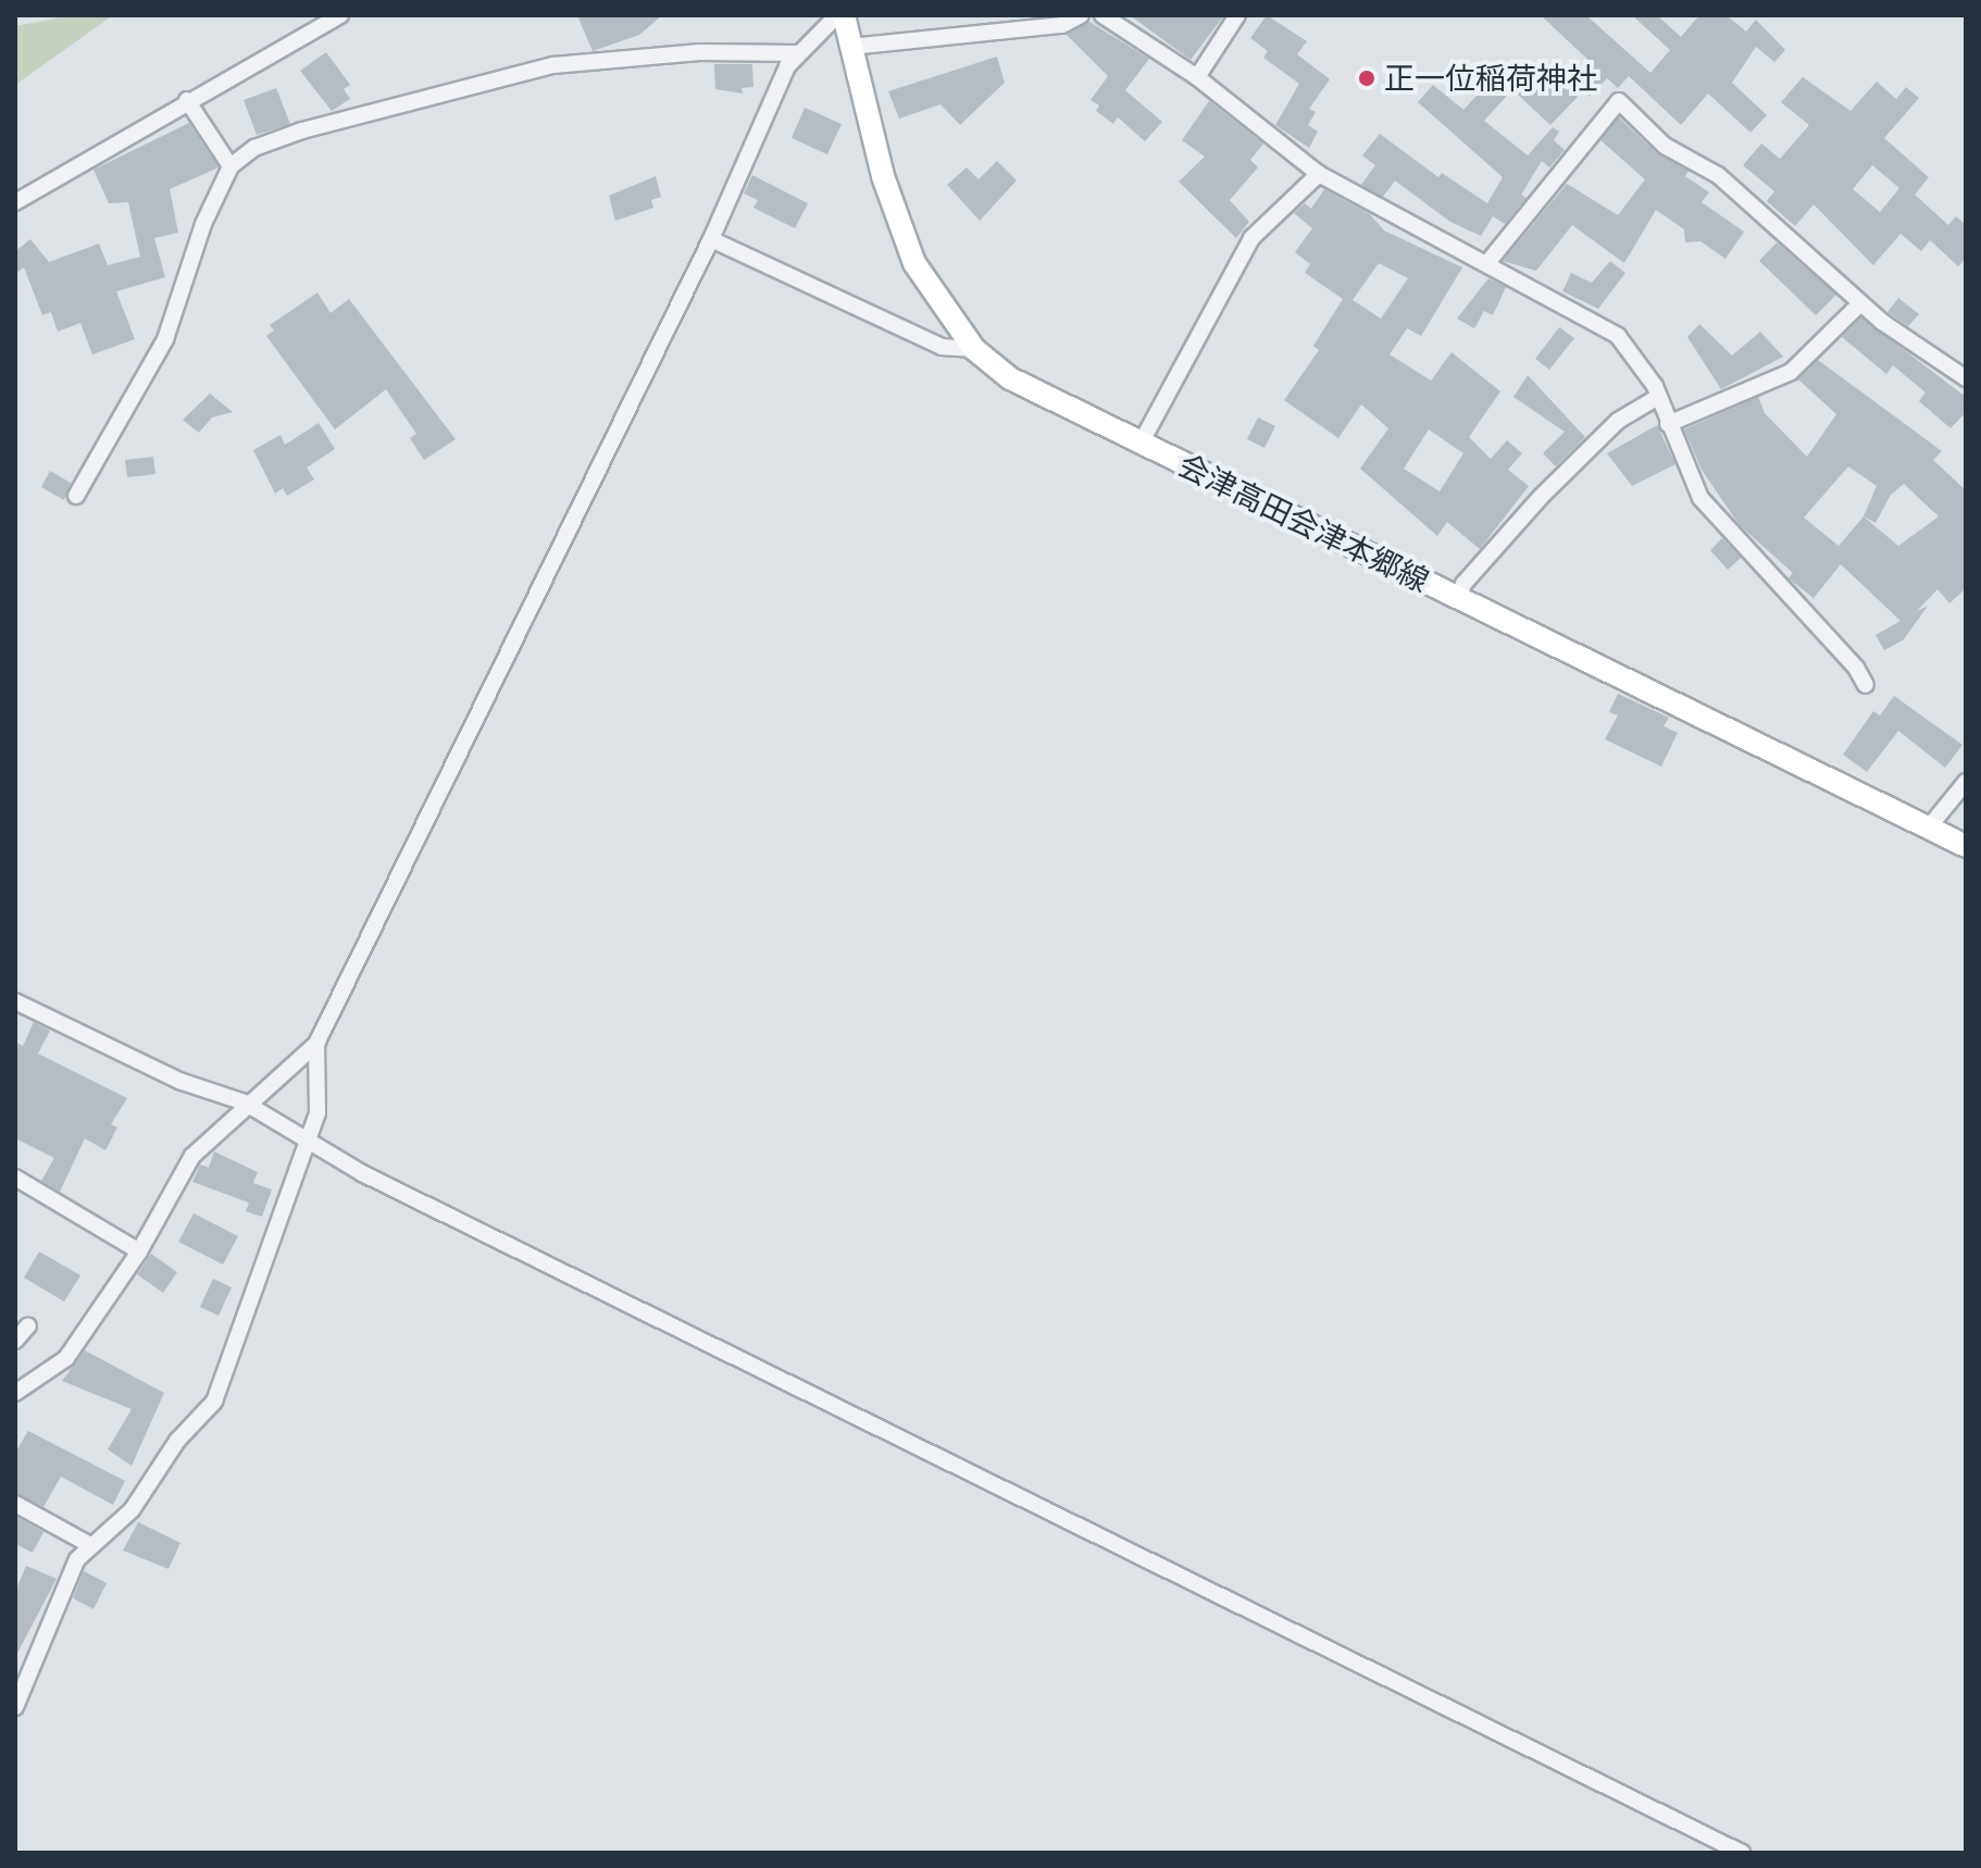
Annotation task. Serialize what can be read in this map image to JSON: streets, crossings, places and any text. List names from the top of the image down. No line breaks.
{"streets":{"main road":["会津高田会津本郷線"]},"places":["正一位稲荷神社"]}
